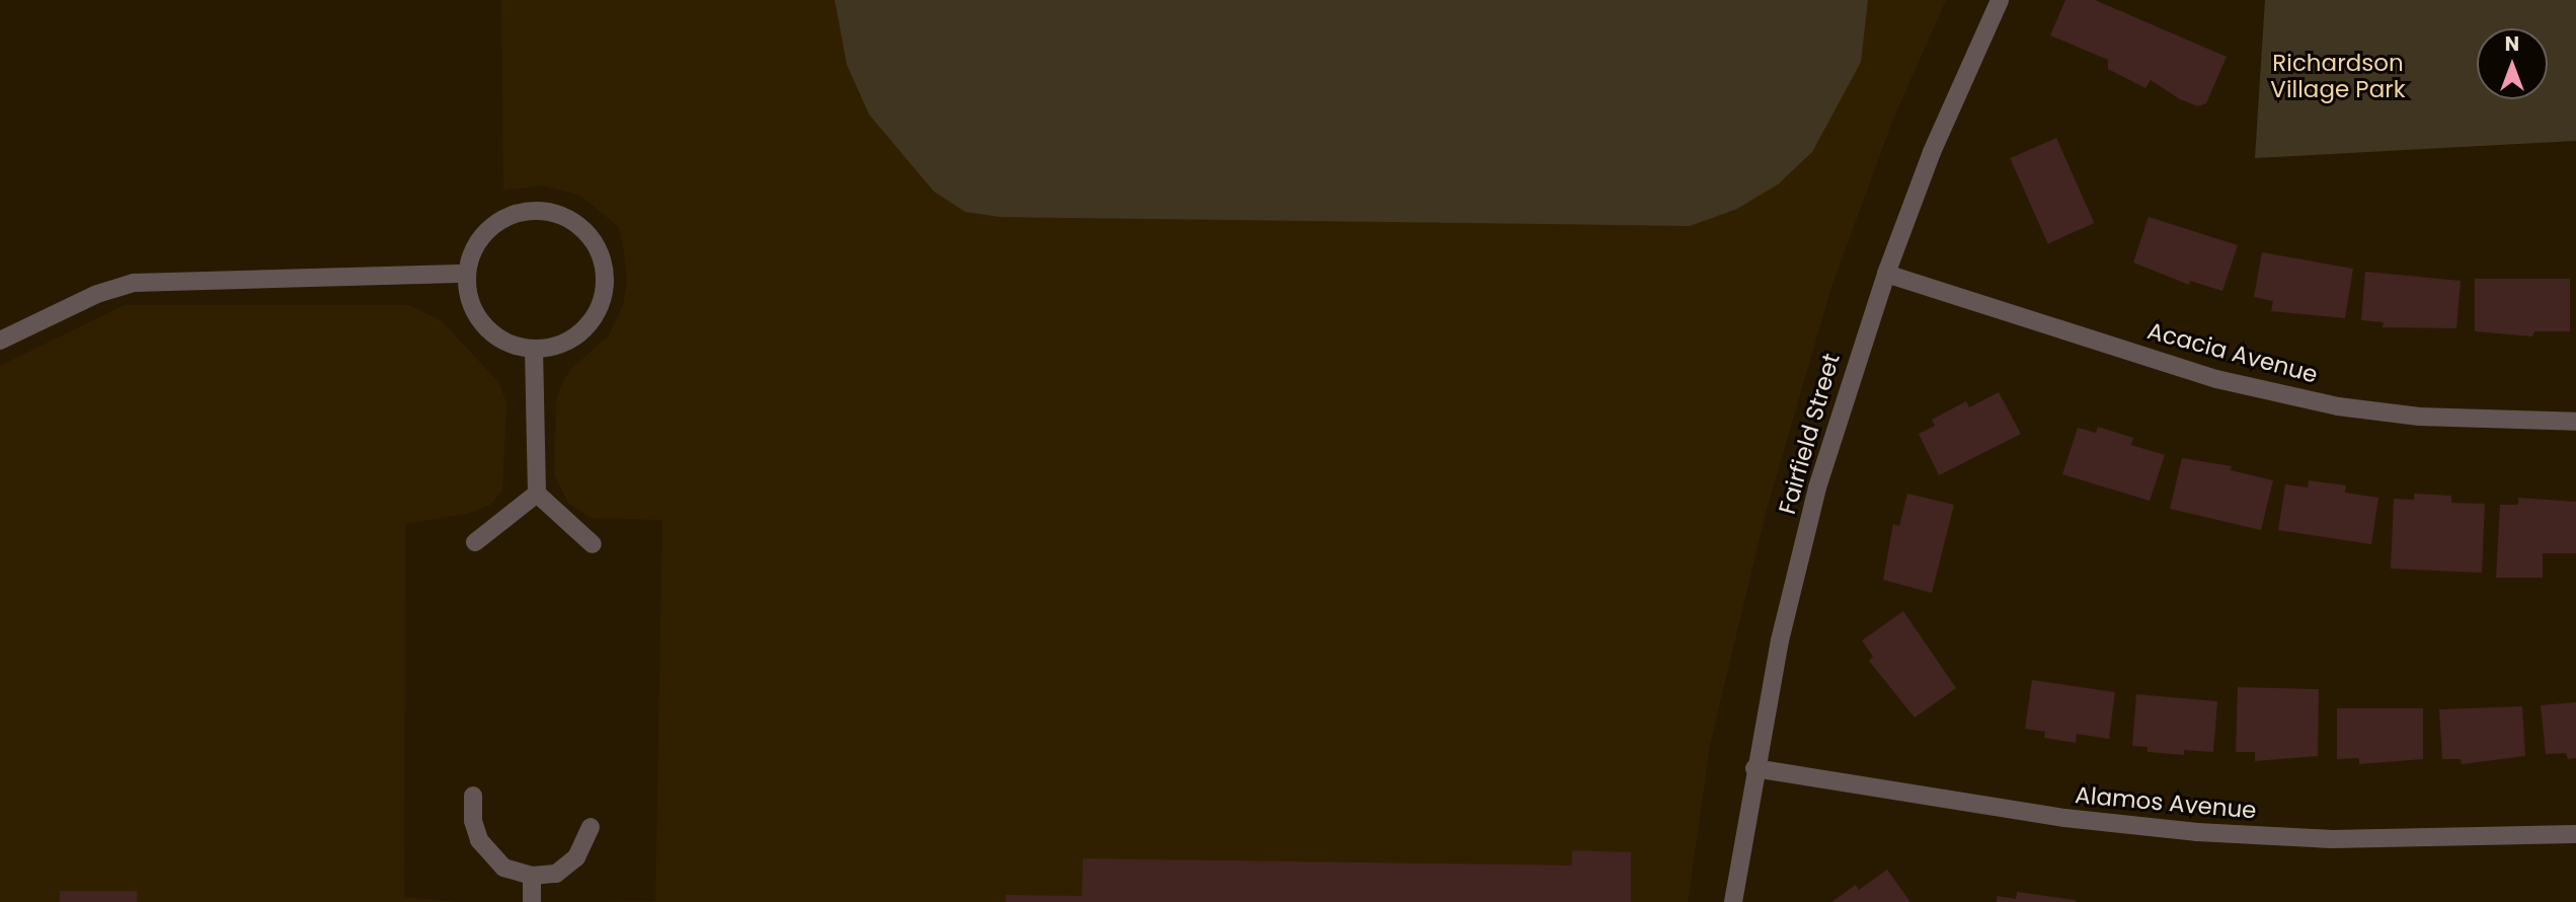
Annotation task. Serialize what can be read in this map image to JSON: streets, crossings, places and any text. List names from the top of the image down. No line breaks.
{"streets":{"street":["Acacia Avenue","Fairfield Street","Alamos Avenue"]},"crossings":[["Acacia Avenue","Fairfield Street"],["Fairfield Street","Alamos Avenue"]],"parks":["Richardson Village Park"],"north":"top"}
